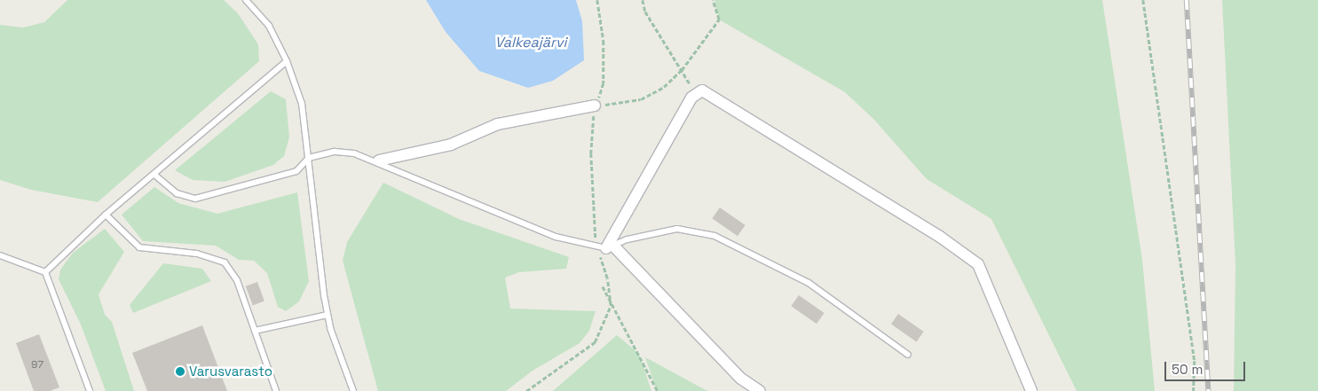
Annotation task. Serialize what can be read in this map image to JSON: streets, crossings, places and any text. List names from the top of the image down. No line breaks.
{"water":["Valkeajärvi"],"places":["Varusvarasto"],"house_numbers":["97"],"scale_bar":"50 m"}
